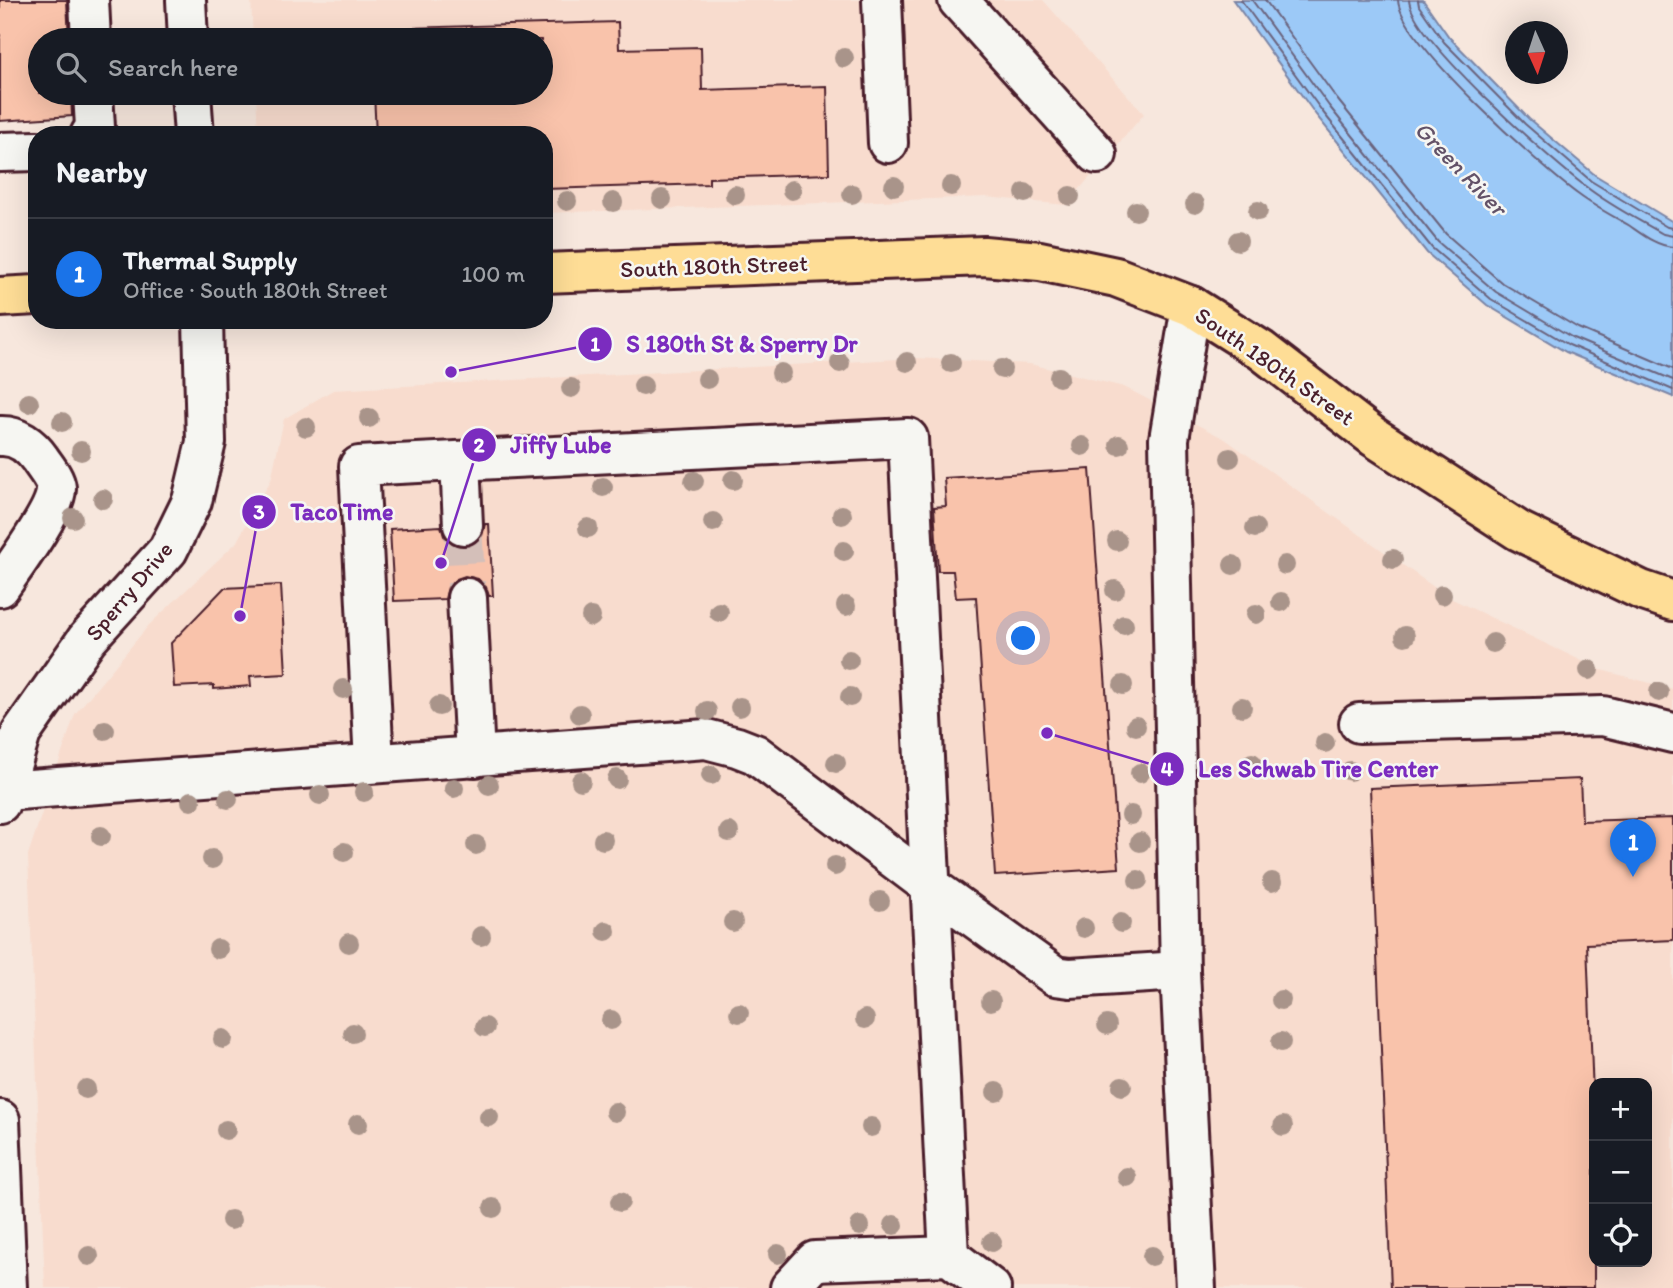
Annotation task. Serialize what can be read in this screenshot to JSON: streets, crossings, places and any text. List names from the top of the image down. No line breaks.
{"streets":{"main road":["South 180th Street"],"street":["Sperry Drive"]},"water":["Green River"],"places":["S 180th St & Sperry Dr","Jiffy Lube","Taco Time","Les Schwab Tire Center"],"north":"bottom","page":{"search":"Search here","heading":"Nearby","list":[{"mark":"1","name":"Thermal Supply","note":"Office · South 180th Street","value":"100 m"}],"pins":"1","map_buttons":["+","−"]}}
